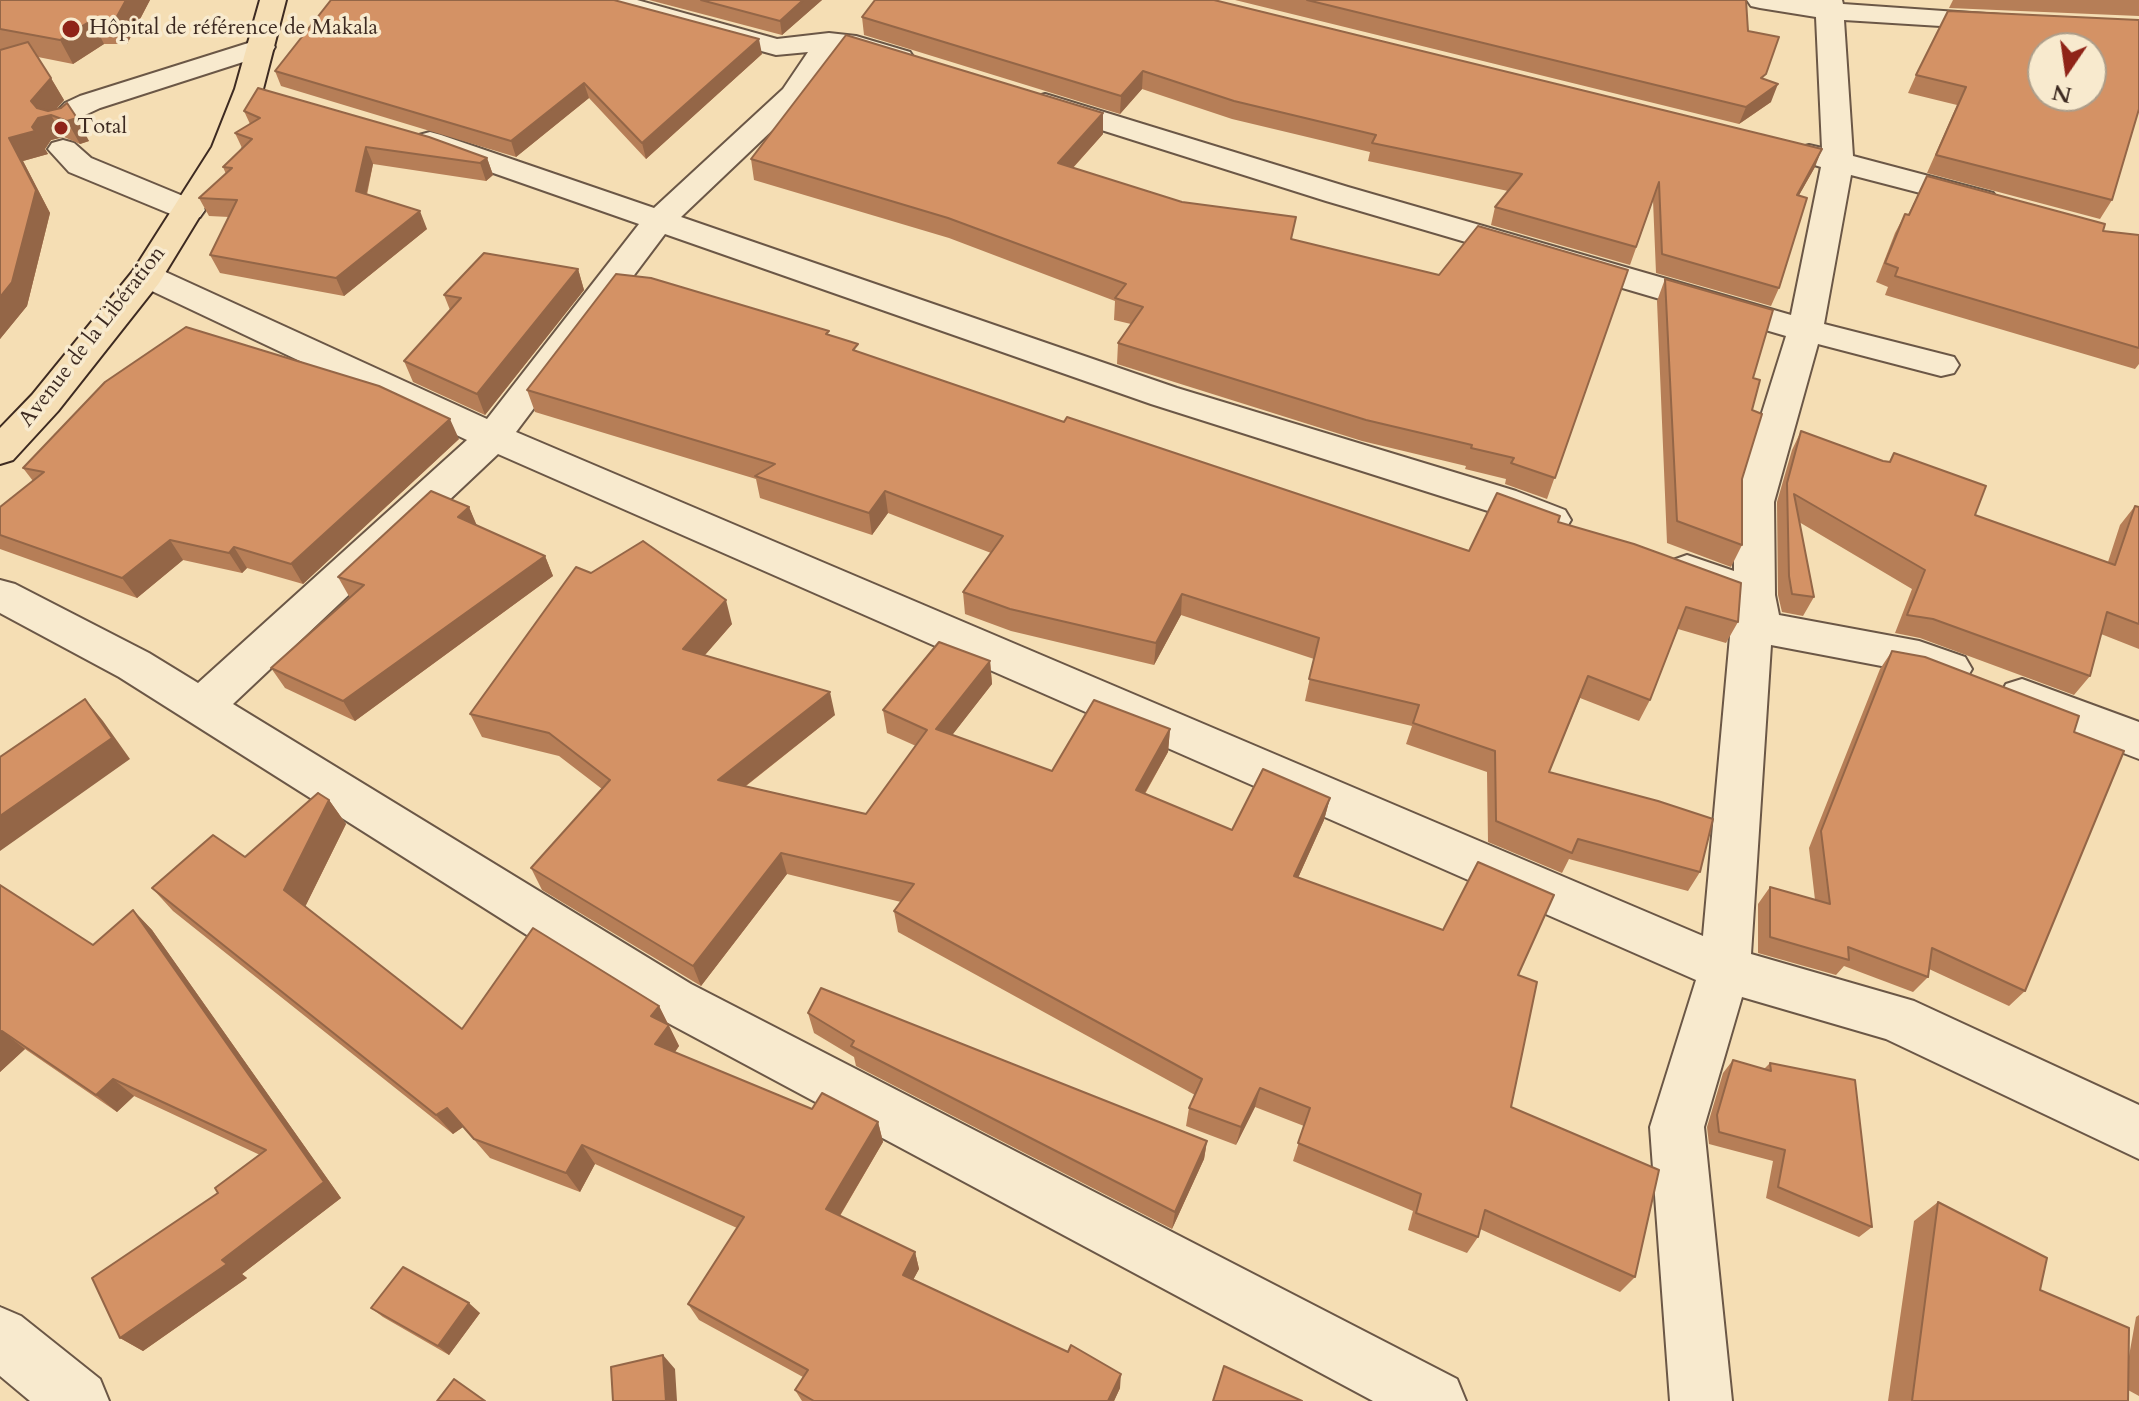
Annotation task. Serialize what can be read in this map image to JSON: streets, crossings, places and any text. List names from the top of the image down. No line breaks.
{"streets":{"highway":["Avenue de la Libération"]},"places":["Hôpital de référence de Makala","Total"],"north":"bottom"}
